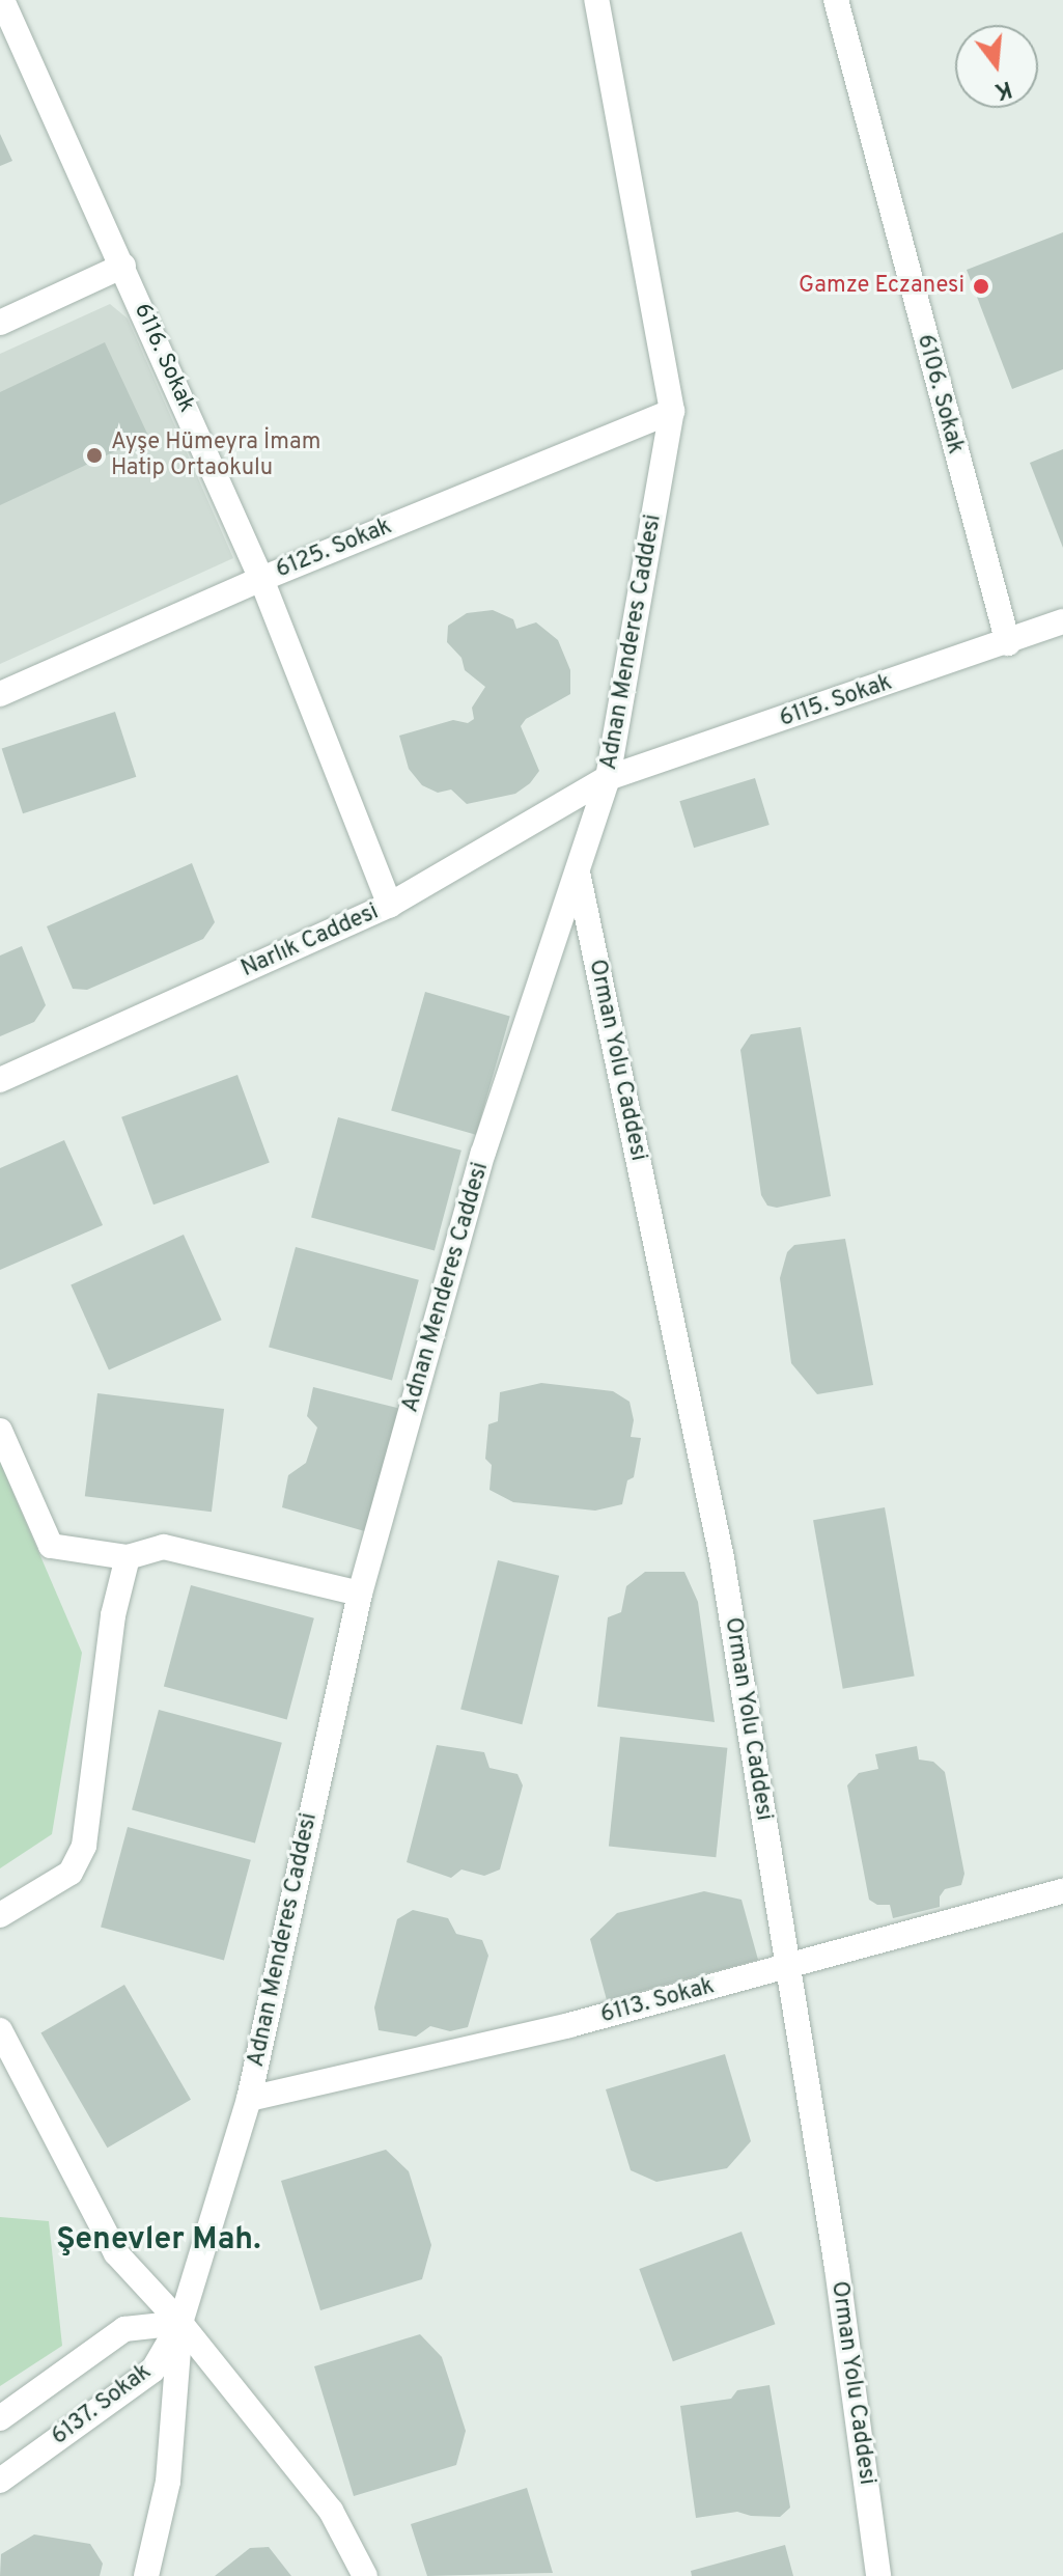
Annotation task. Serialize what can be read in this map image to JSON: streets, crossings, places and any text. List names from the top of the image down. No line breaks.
{"streets":{"street":["6116. Sokak","6106. Sokak","6125. Sokak","Adnan Menderes Caddesi","6115. Sokak","Narlık Caddesi","Orman Yolu Caddesi","6113. Sokak","6137. Sokak"]},"crossings":[["6116. Sokak","6125. Sokak"],["6116. Sokak","Narlık Caddesi"],["6106. Sokak","6115. Sokak"],["6125. Sokak","Adnan Menderes Caddesi"],["Adnan Menderes Caddesi","6115. Sokak"],["Adnan Menderes Caddesi","Narlık Caddesi"],["Adnan Menderes Caddesi","Orman Yolu Caddesi"],["Adnan Menderes Caddesi","6113. Sokak"],["Adnan Menderes Caddesi","6137. Sokak"],["6115. Sokak","Narlık Caddesi"],["Orman Yolu Caddesi","6113. Sokak"]],"districts":["Şenevler Mah."],"places":["Gamze Eczanesi","Ayşe Hümeyra İmam Hatip Ortaokulu"],"north":"bottom"}
